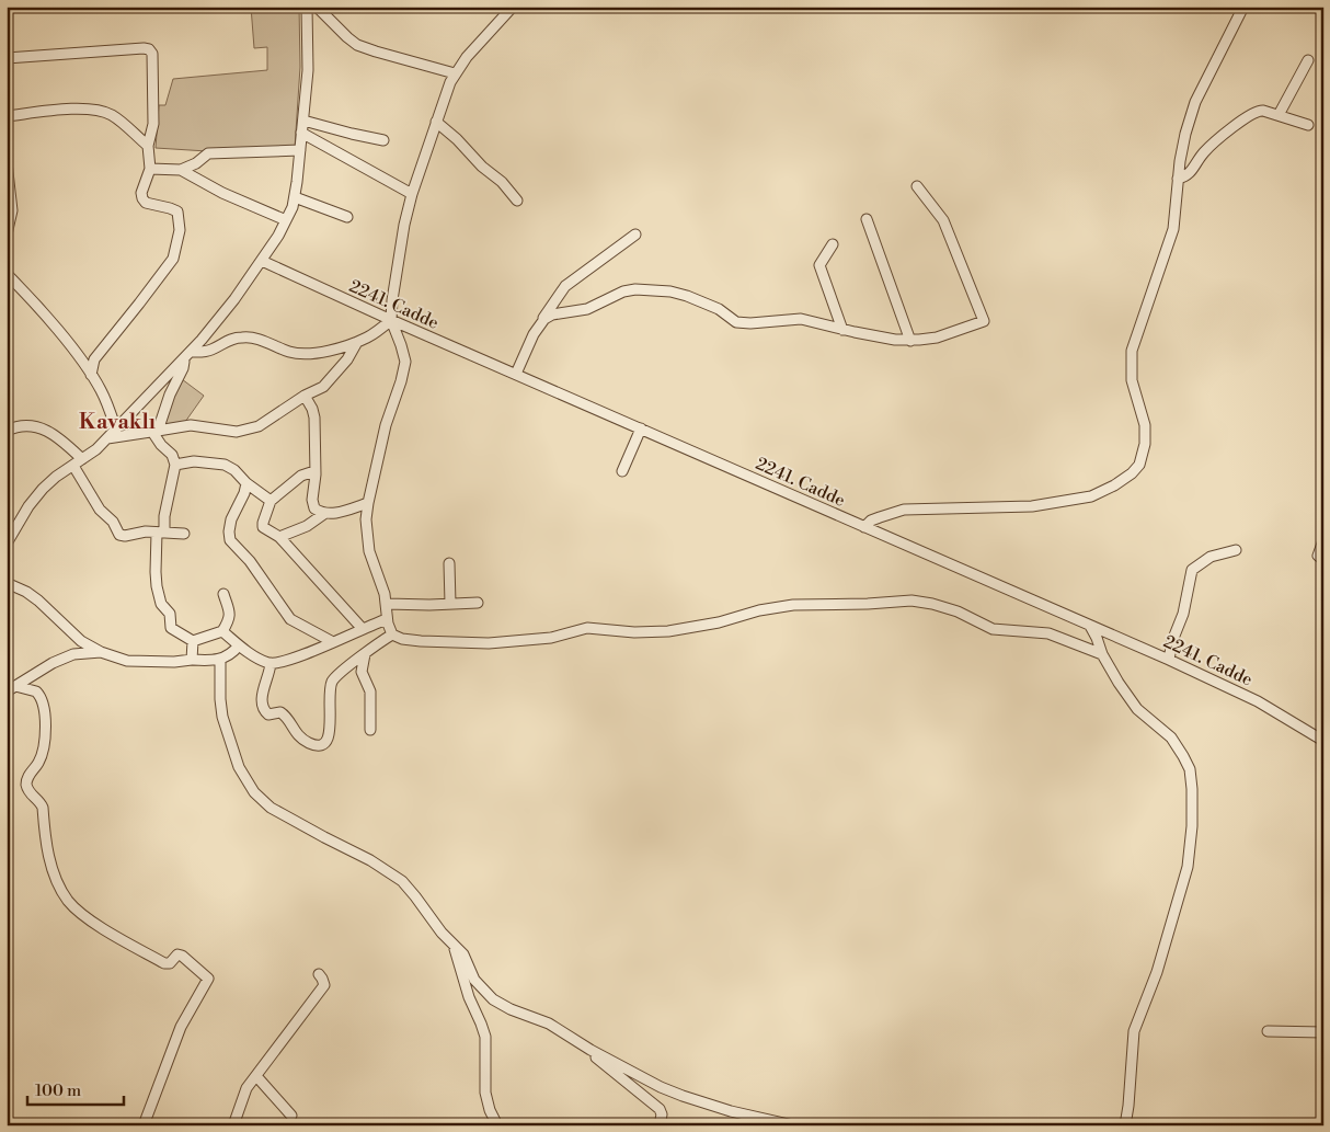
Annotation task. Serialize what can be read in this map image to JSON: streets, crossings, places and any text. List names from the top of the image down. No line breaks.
{"streets":{"street":["2241. Cadde"]},"districts":["Kavaklı"],"scale_bar":"100 m"}
